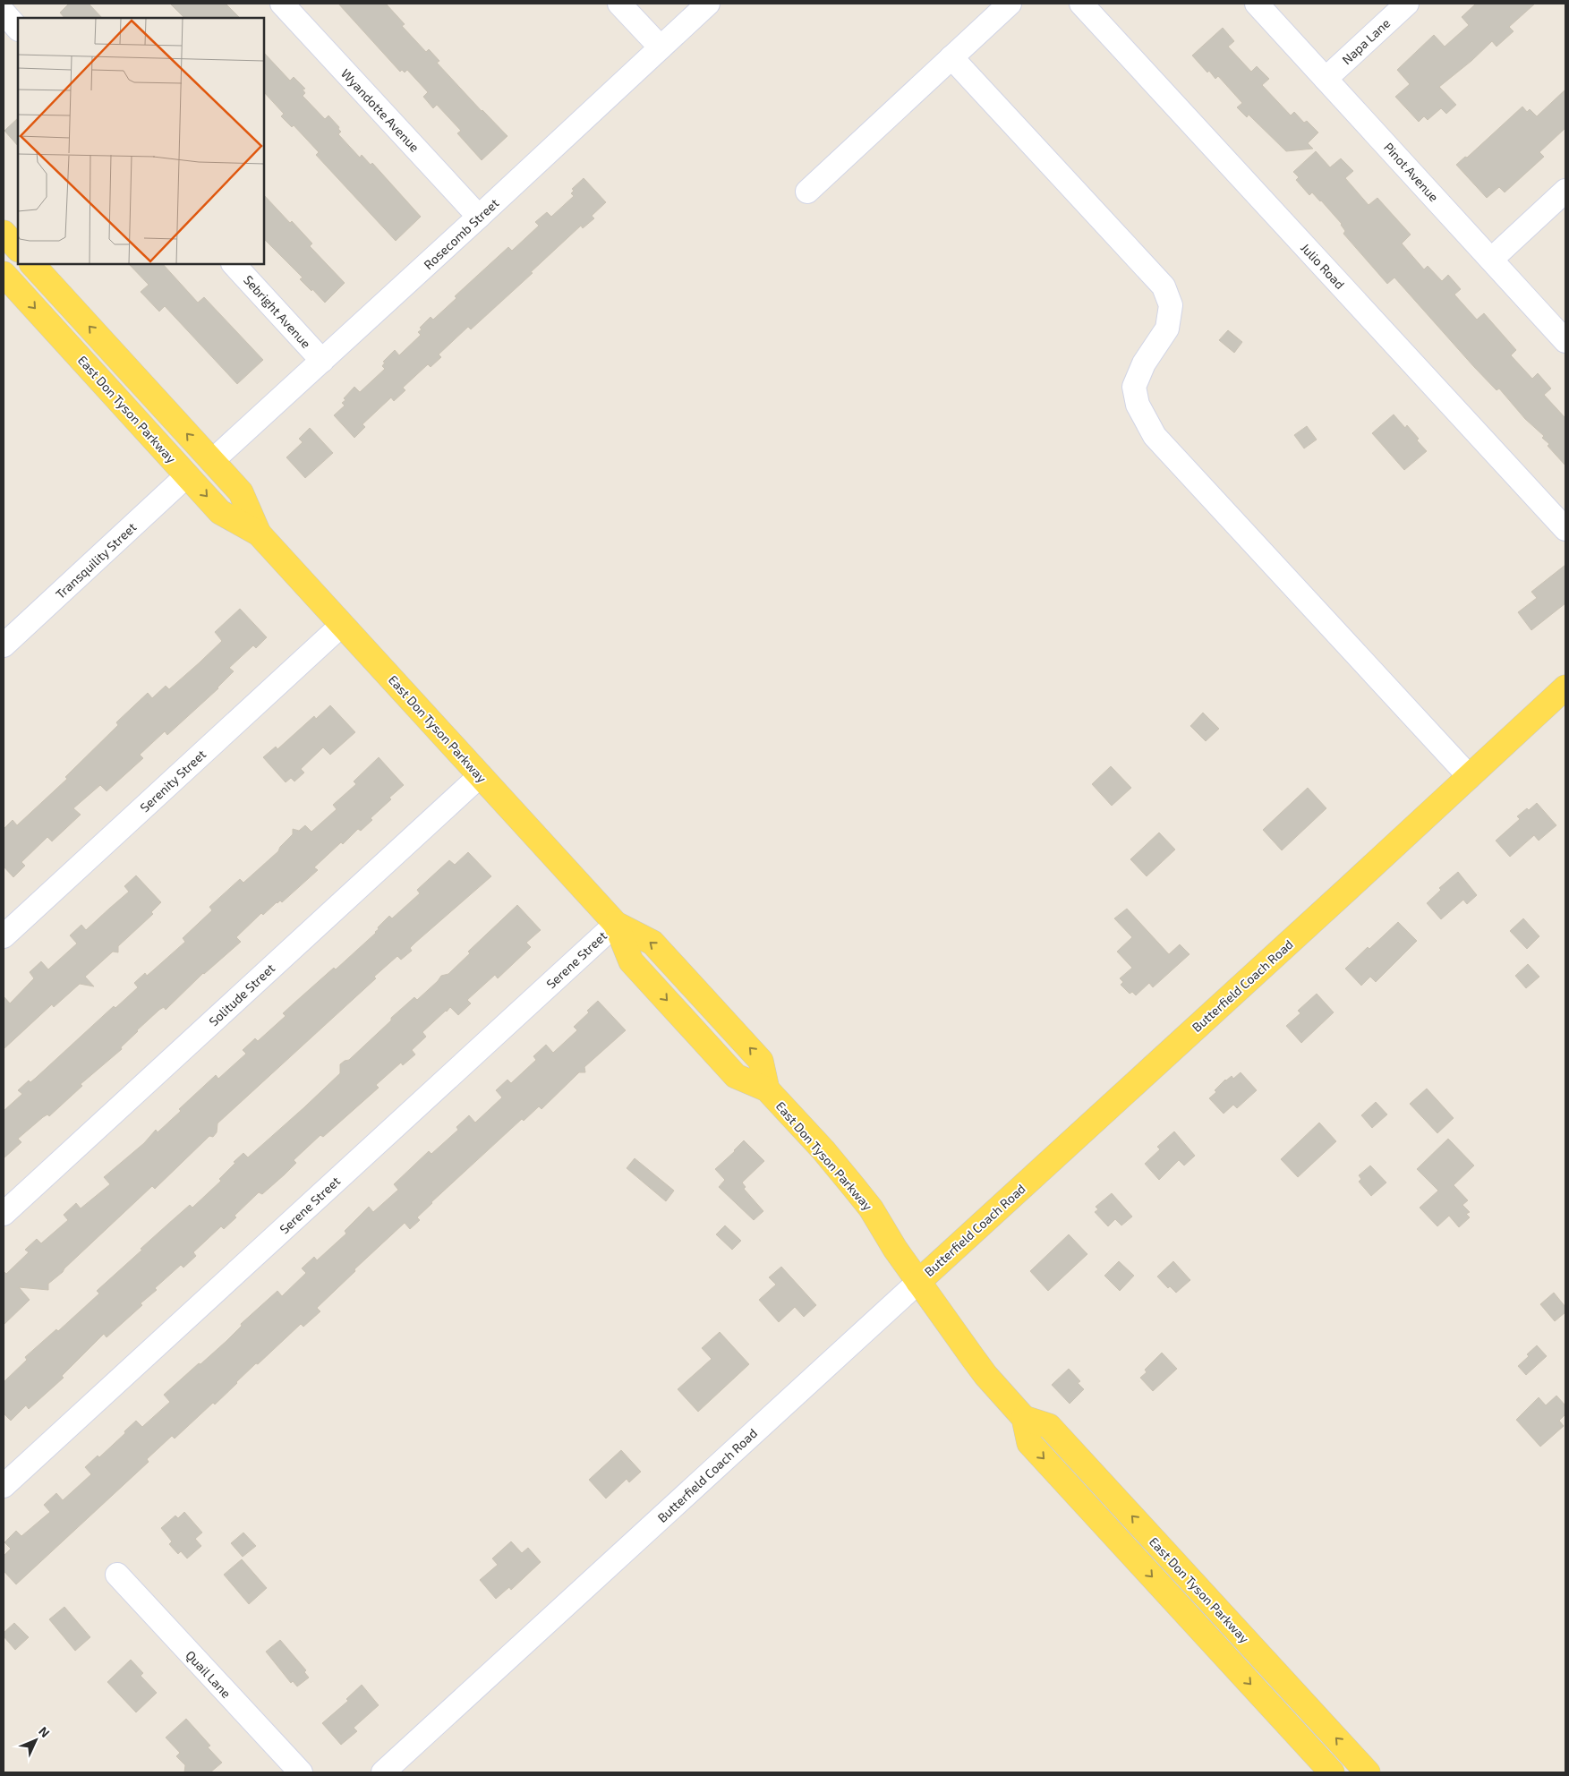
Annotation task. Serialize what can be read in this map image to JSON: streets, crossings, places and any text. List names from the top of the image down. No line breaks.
{"streets":{"main road":["East Don Tyson Parkway","Butterfield Coach Road"],"street":["Napa Lane","Wyandotte Avenue","Pinot Avenue","Rosecomb Street","Julio Road","Sebright Avenue","Transquility Street","Serenity Street","Serene Street","Solitude Street","Quail Lane"]},"crossings":[["Napa Lane","Pinot Avenue"],["Wyandotte Avenue","Rosecomb Street"],["Rosecomb Street","Sebright Avenue"],["Rosecomb Street","East Don Tyson Parkway"],["East Don Tyson Parkway","Transquility Street"],["East Don Tyson Parkway","Serenity Street"],["East Don Tyson Parkway","Serene Street"],["East Don Tyson Parkway","Butterfield Coach Road"],["East Don Tyson Parkway","Solitude Street"]],"north":"top right"}
